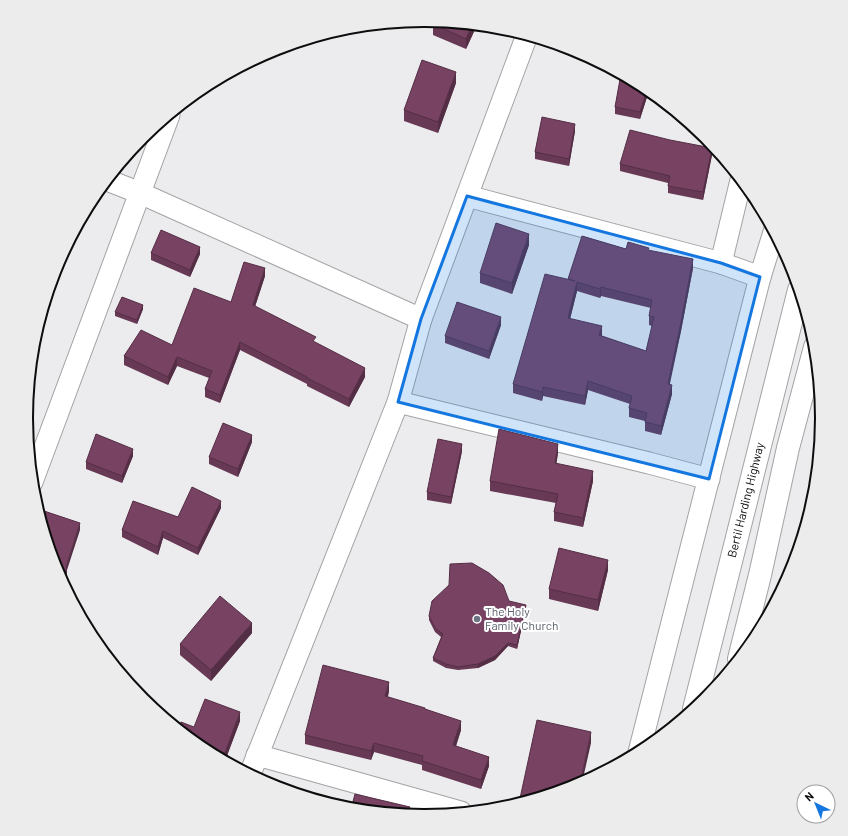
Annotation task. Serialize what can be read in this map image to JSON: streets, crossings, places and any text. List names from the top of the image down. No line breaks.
{"streets":{"main road":["Bertil Harding Highway"]},"places":["The Holy Family Church"],"north":"top left"}
